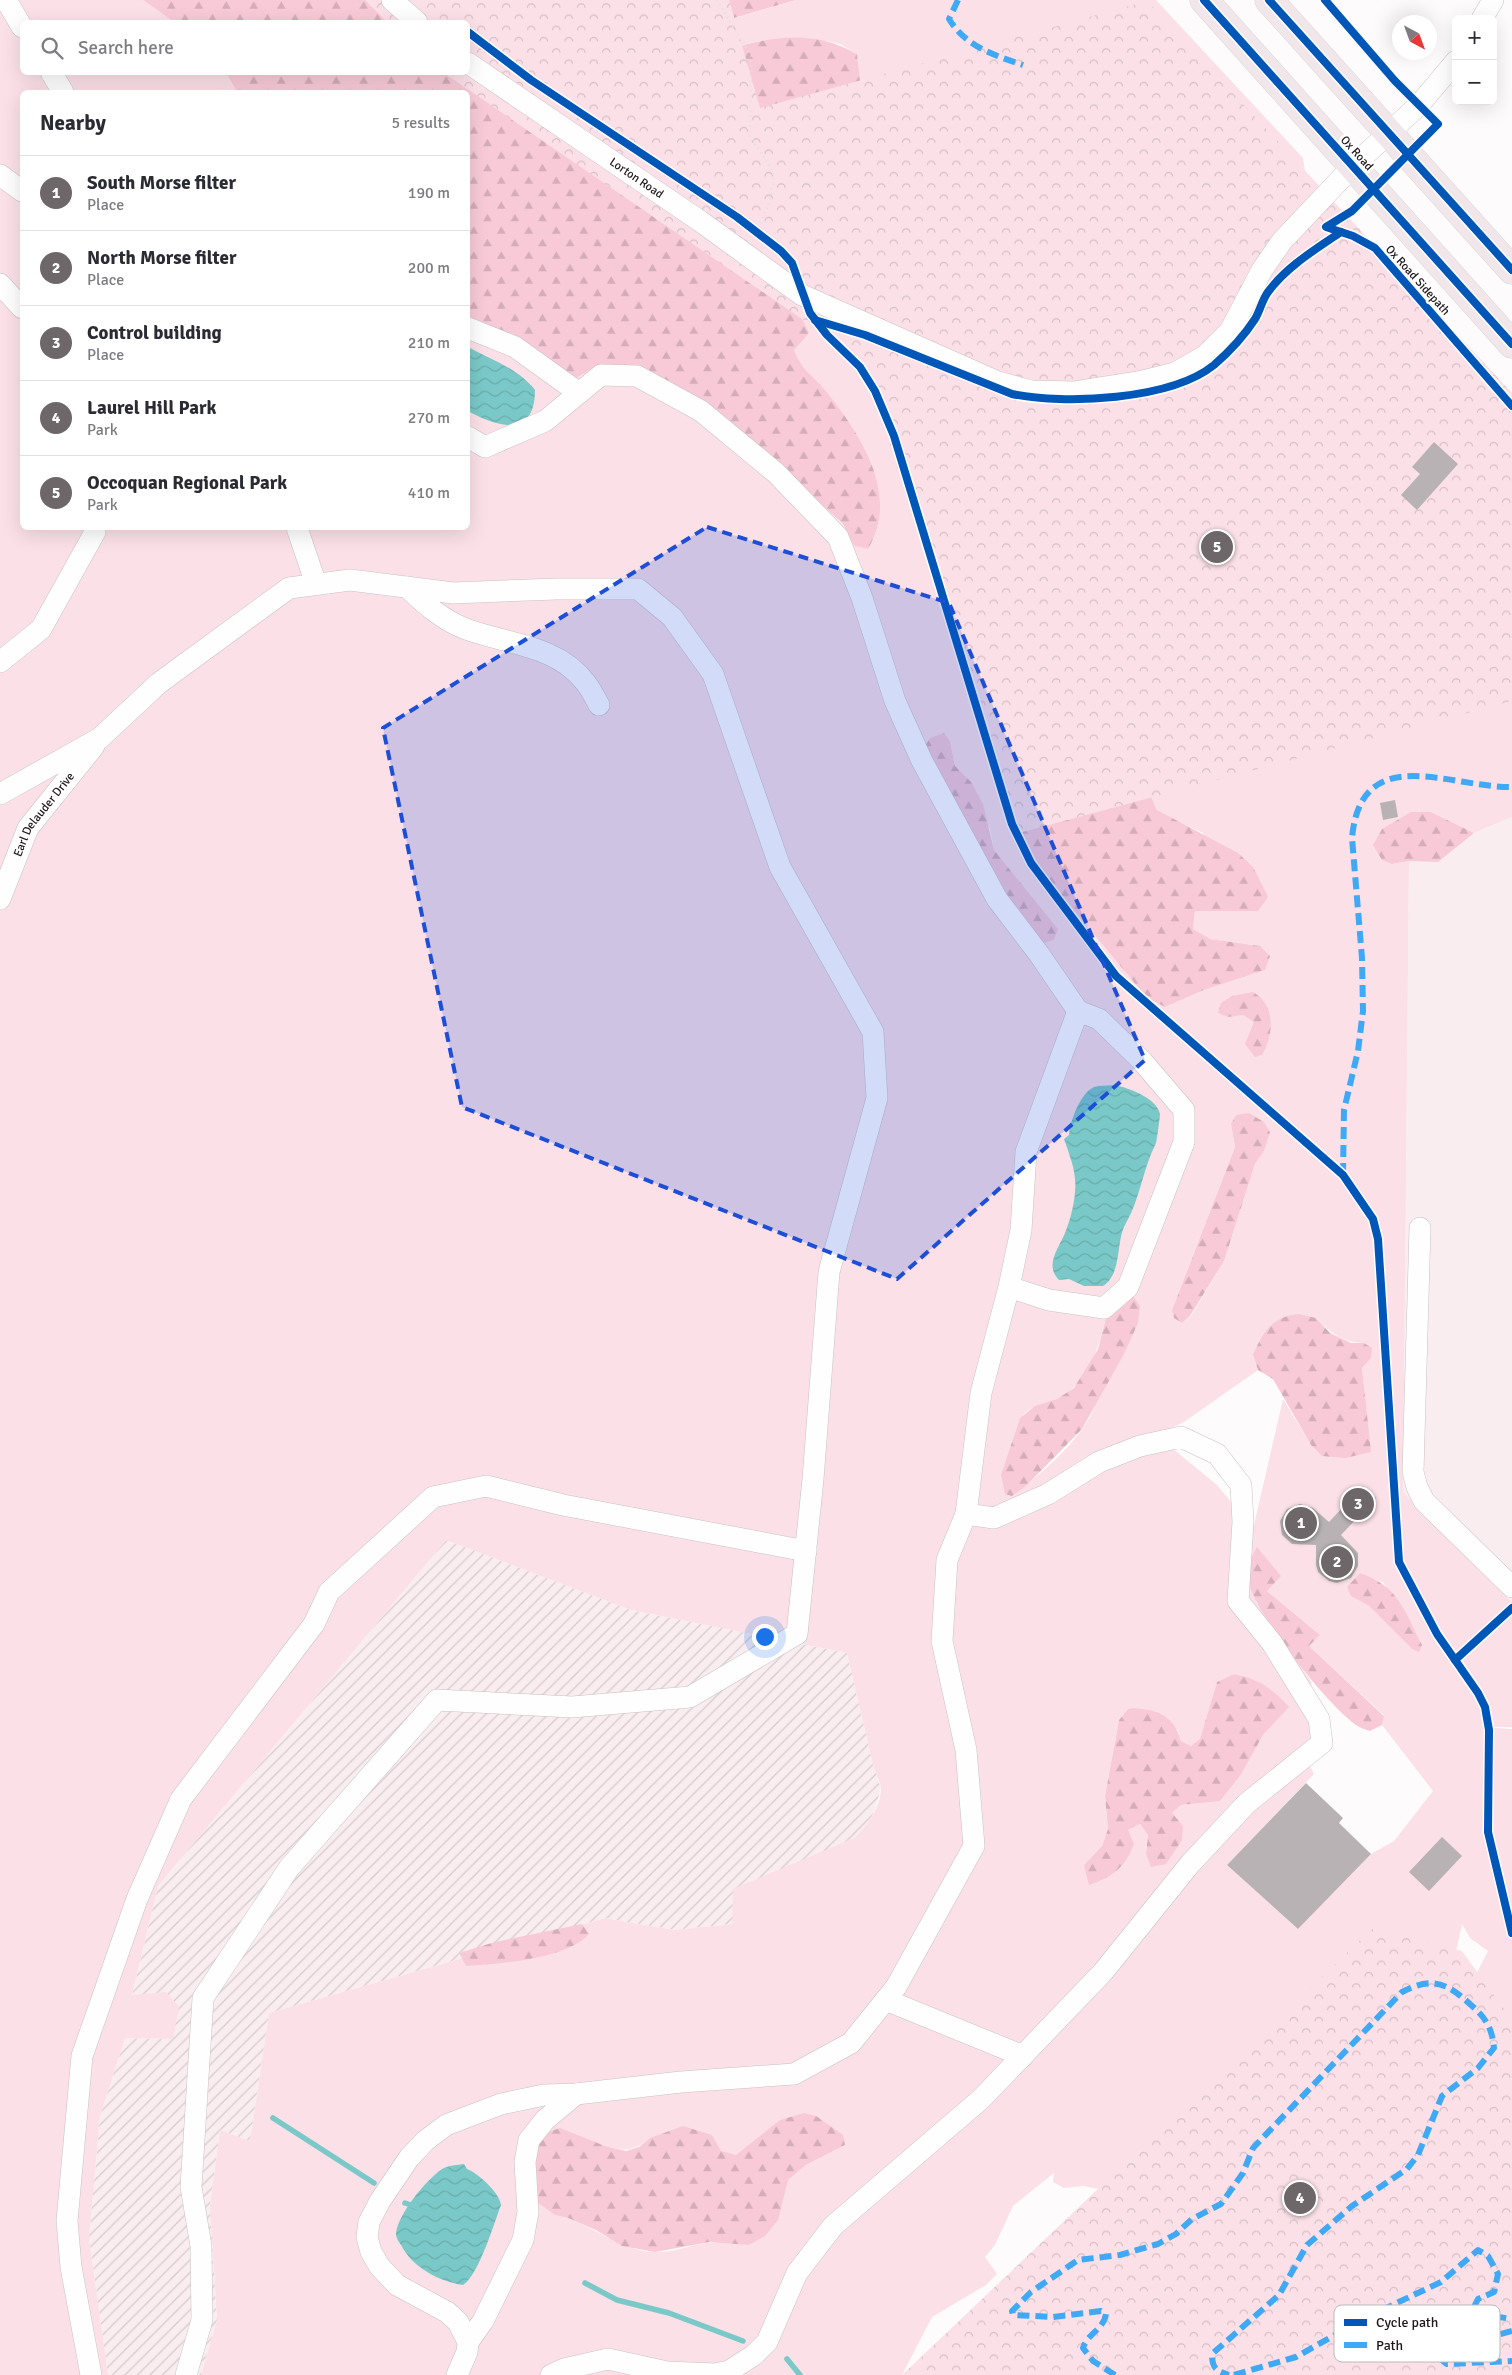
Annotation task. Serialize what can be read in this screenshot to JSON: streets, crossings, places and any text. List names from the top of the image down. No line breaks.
{"streets":{"highway":["Ox Road"],"street":["Lorton Road","Earl Delauder Drive"],"cycle path":["Ox Road Sidepath"]},"crossings":[["Ox Road","Lorton Road"]],"legend":["Cycle path","Path"],"north":"bottom right","page":{"map_buttons":["+","−"],"search":"Search here","heading":["Nearby","5 results"],"list":[{"mark":"1","name":"South Morse filter","note":"Place","value":"190 m"},{"mark":"2","name":"North Morse filter","note":"Place","value":"200 m"},{"mark":"3","name":"Control building","note":"Place","value":"210 m"},{"mark":"4","name":"Laurel Hill Park","note":"Park","value":"270 m"},{"mark":"5","name":"Occoquan Regional Park","note":"Park","value":"410 m"}],"pins":["5","3","1","2","4"]}}
